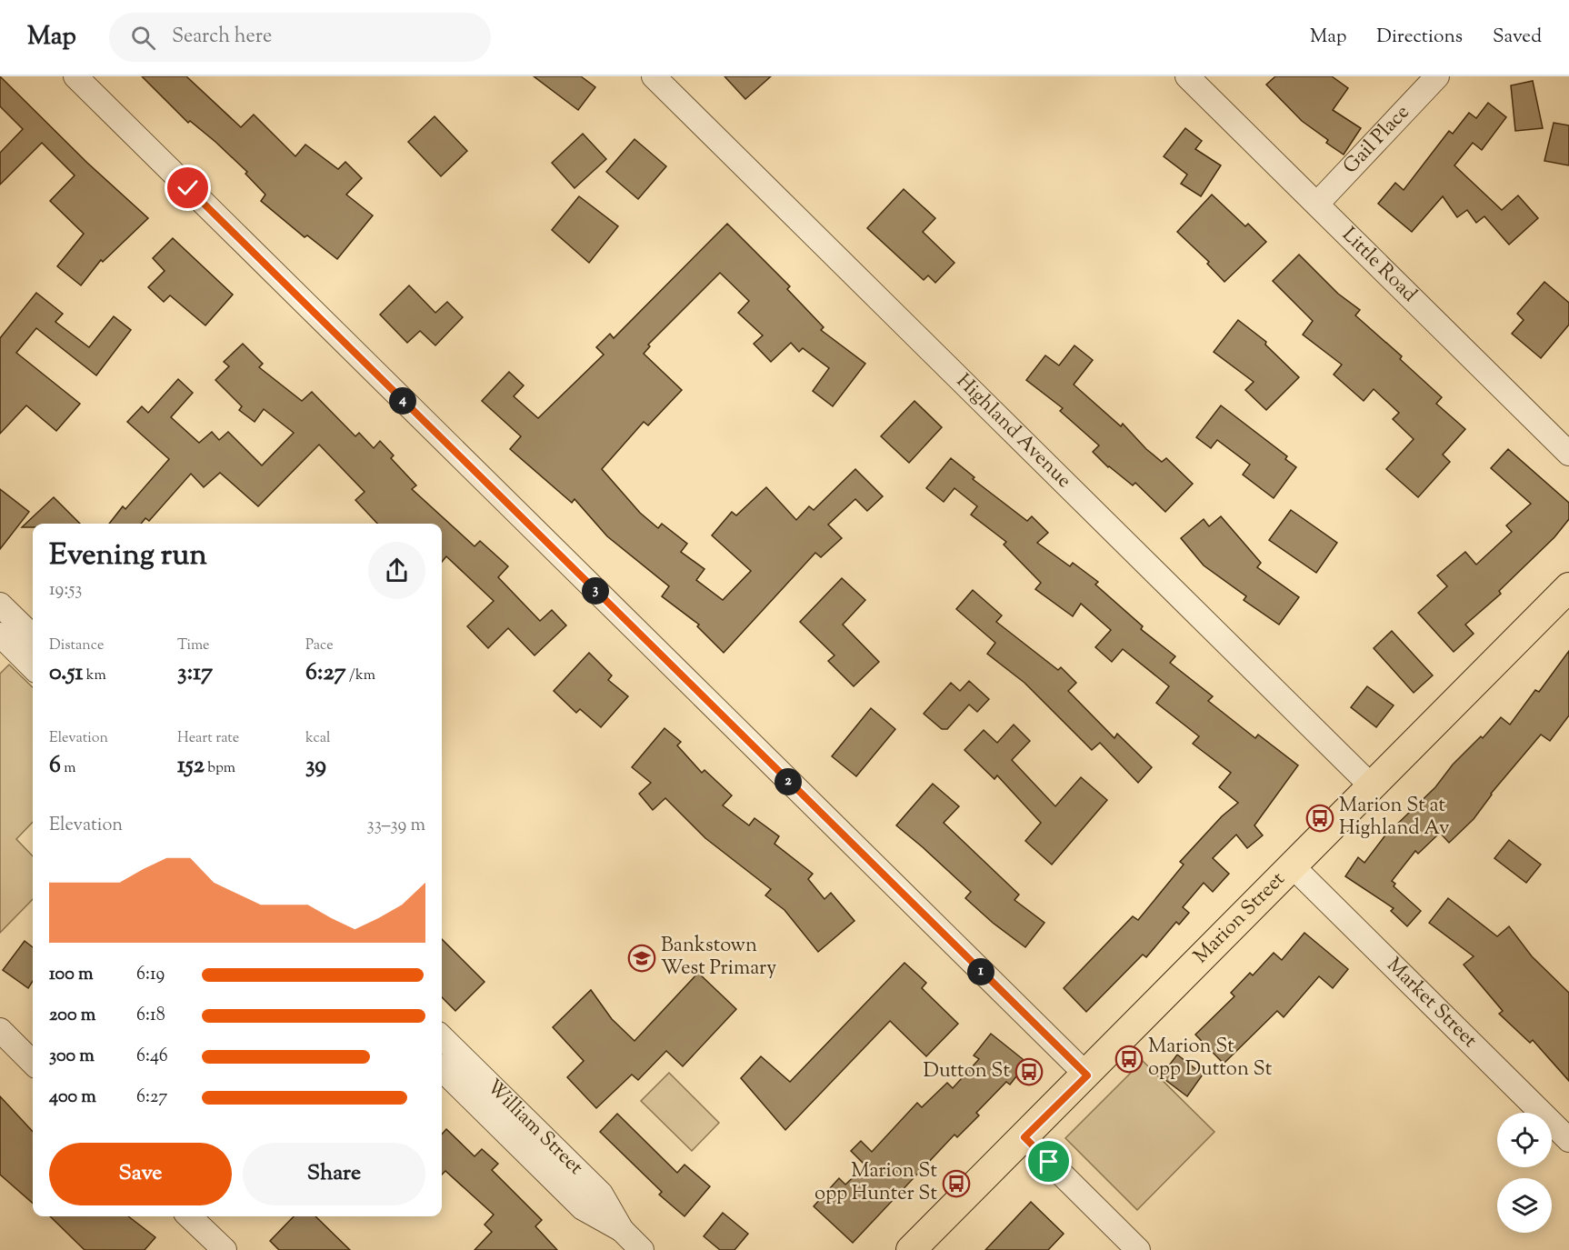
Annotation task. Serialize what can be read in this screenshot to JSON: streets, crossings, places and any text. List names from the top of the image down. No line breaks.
{"streets":{"main road":["Marion Street"],"street":["Gail Place","Little Road","Highland Avenue","Market Street","William Street"]},"crossings":[["Gail Place","Little Road"],["Highland Avenue","Marion Street"],["Marion Street","Market Street"]],"places":{"bus stop":["Marion St at Highland Av","Marion St opp Dutton St","Dutton St","Marion St opp Hunter St"],"school or university":["Bankstown West Primary"]},"page":{"header":"Map","search":"Search here","nav":["Map","Directions","Saved"],"pins":["4","3","2","1"],"heading":["Evening run","19:53"],"stats":[["Distance","0.51 km"],["Time","3:17"],["Pace","6:27 /km"],["Elevation","6 m"],["Heart rate","152 bpm"],["kcal","39"]],"chart":["Elevation","33–39 m"],"list":[{"name":"100 m","note":"6:19"},{"name":"200 m","note":"6:18"},{"name":"300 m","note":"6:46"},{"name":"400 m","note":"6:27"}],"buttons":["Save","Share"]}}
